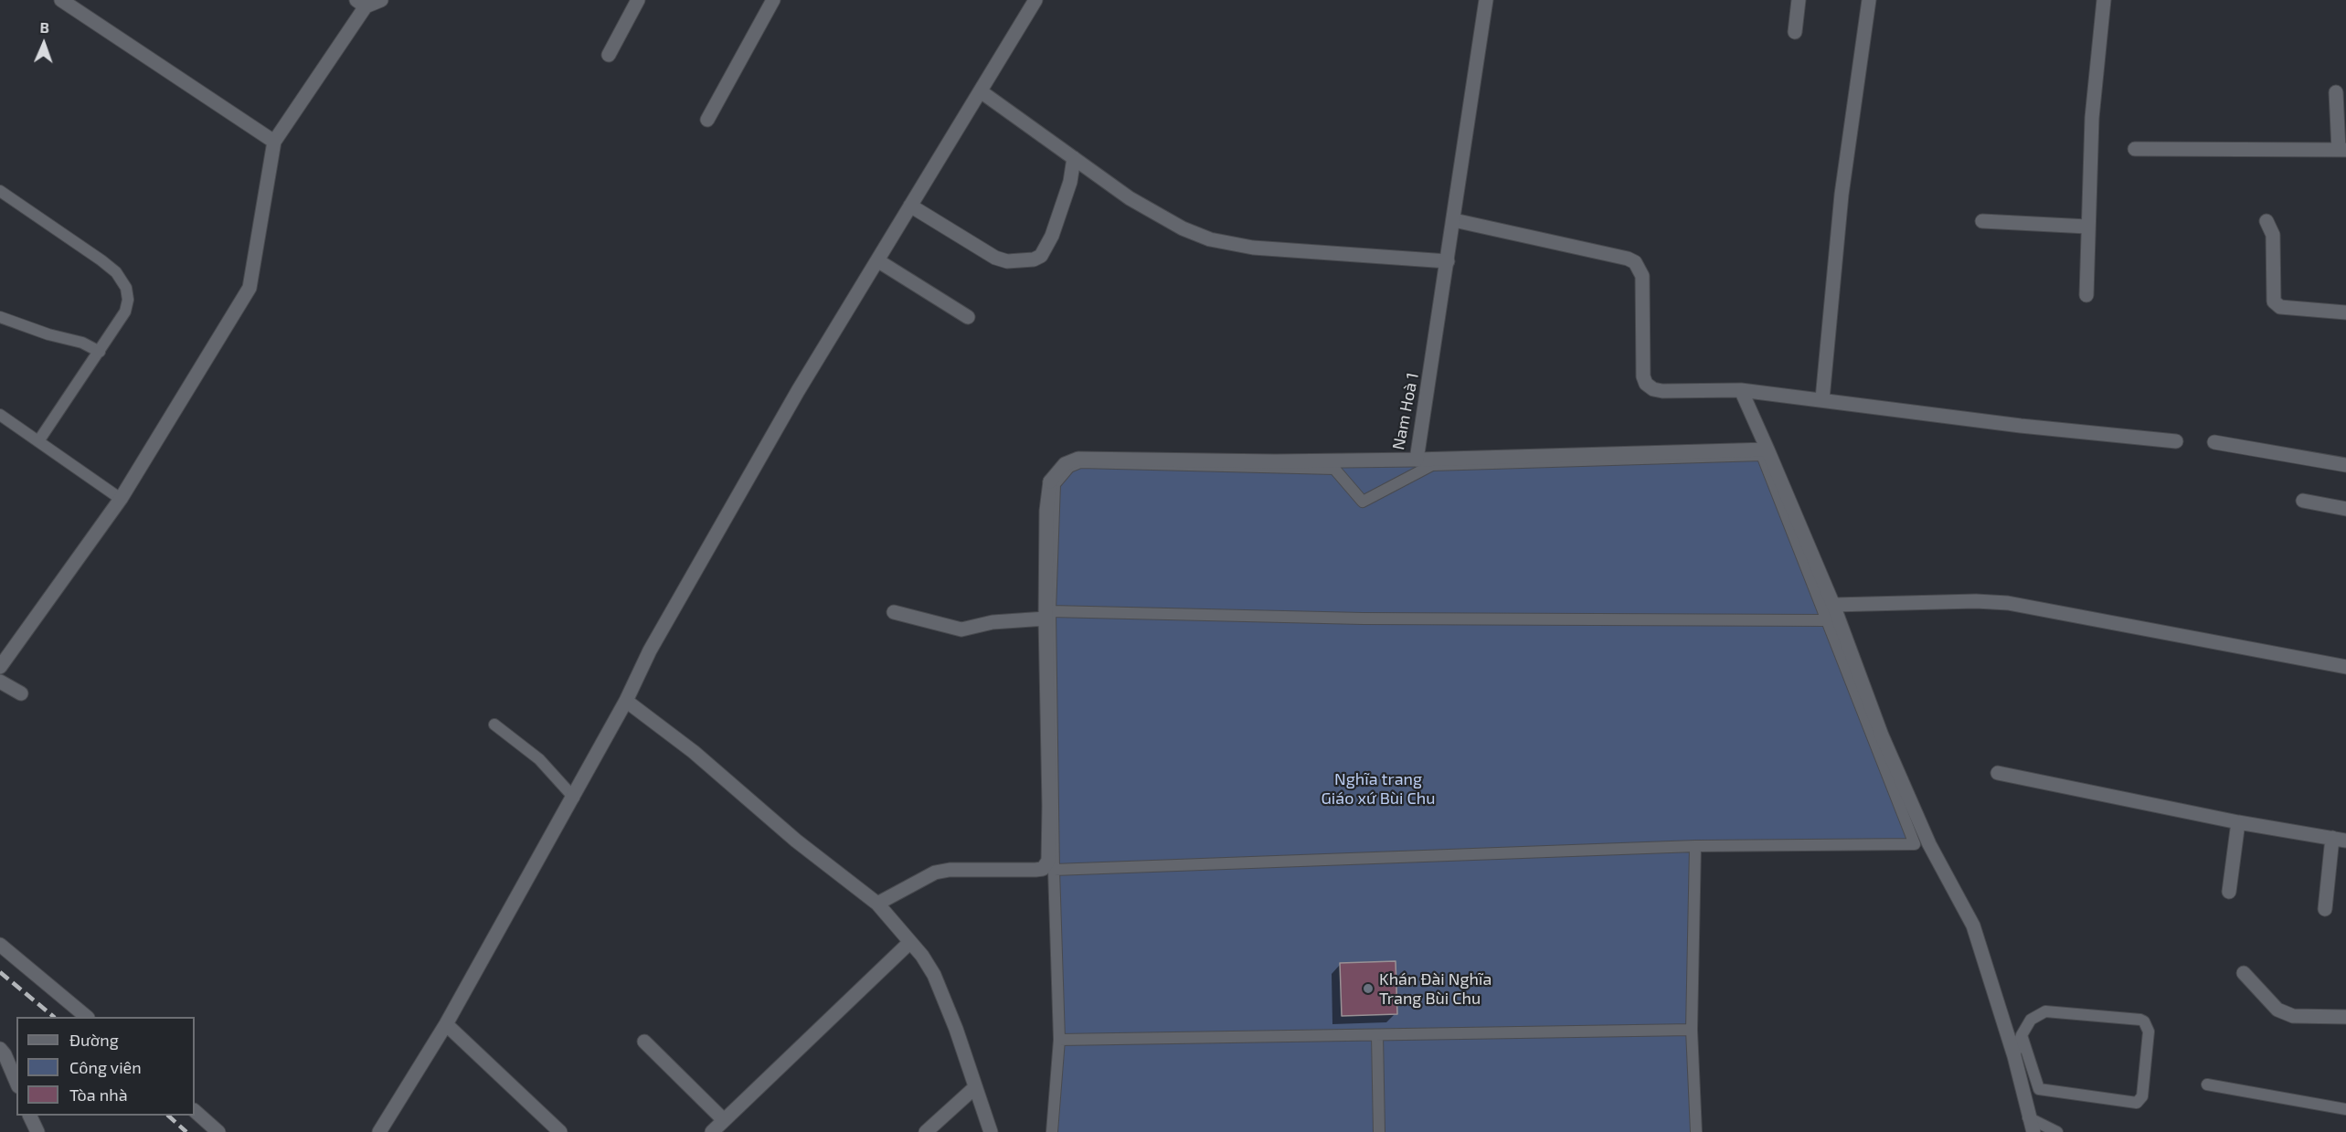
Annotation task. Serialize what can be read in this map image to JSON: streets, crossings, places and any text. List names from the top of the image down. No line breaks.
{"streets":{"street":["Nam Hoà 1"]},"parks":["Nghĩa trang Giáo xứ Bùi Chu"],"places":["Khán Đài Nghĩa Trang Bùi Chu"],"legend":["Đường","Công viên","Tòa nhà"],"north":"top"}
